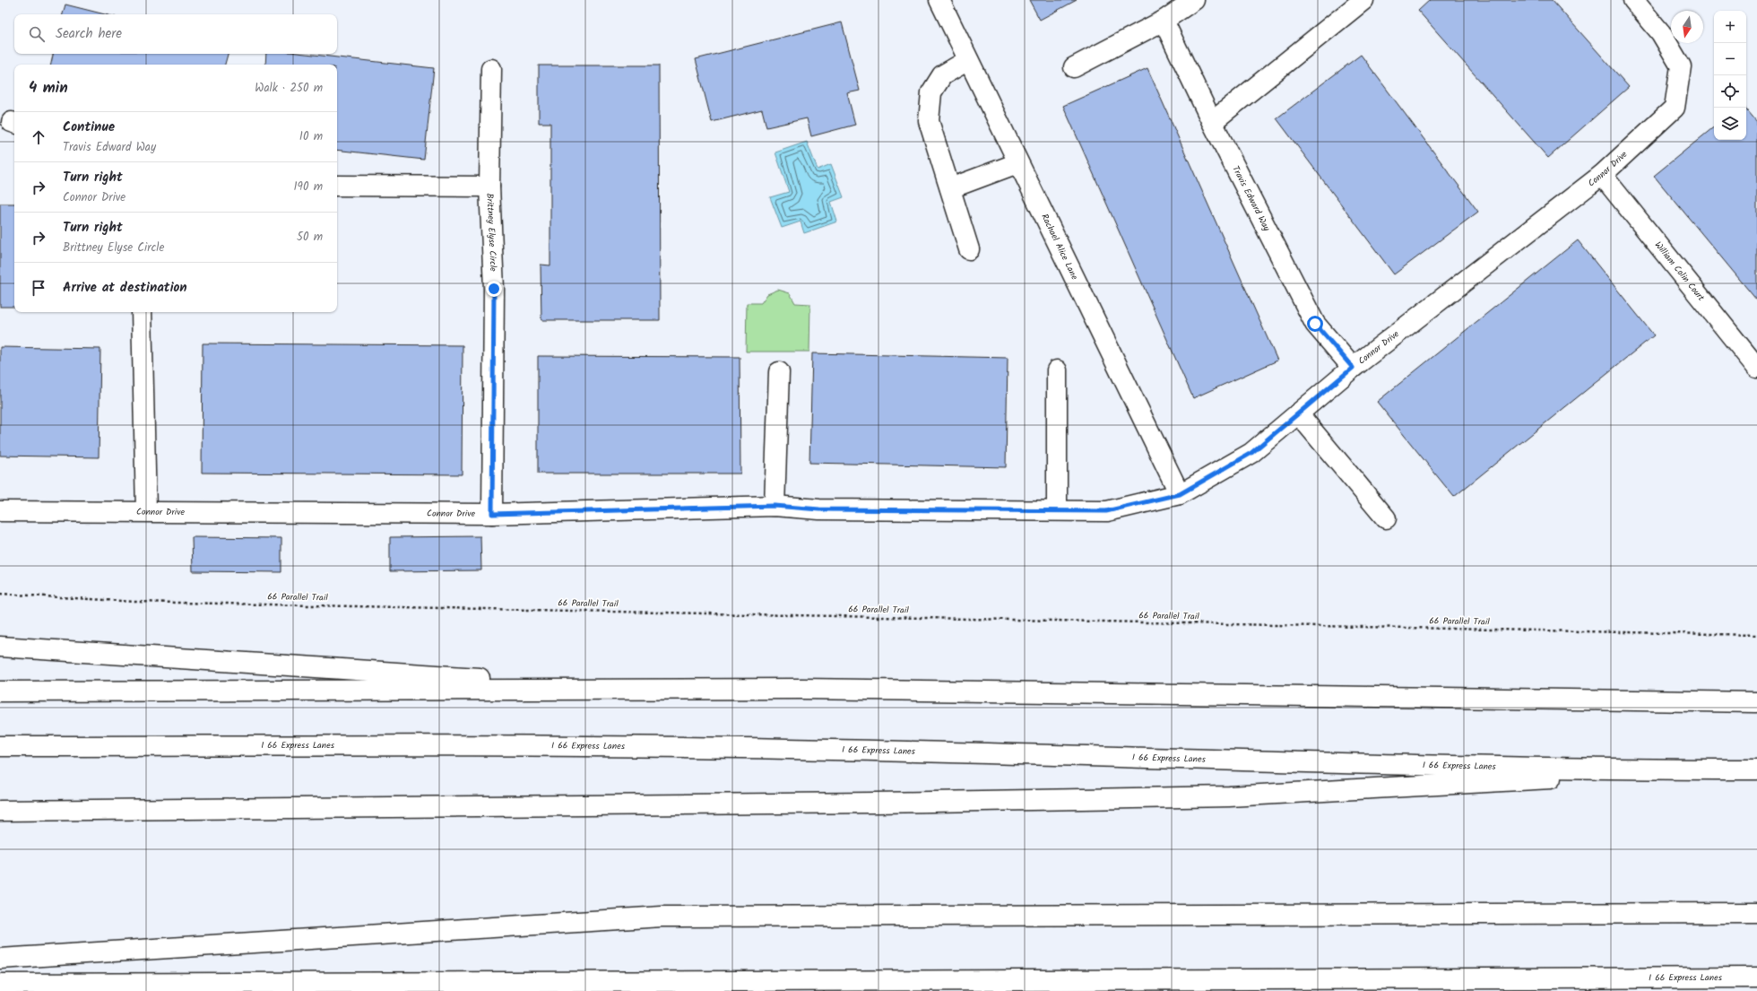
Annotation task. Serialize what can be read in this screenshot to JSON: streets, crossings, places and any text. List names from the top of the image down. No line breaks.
{"streets":{"main road":["Connor Drive","Travis Edward Way","Brittney Elyse Circle","Rachael Alice Lane","William Colin Court","I 66 Express Lanes"],"path":["66 Parallel Trail"]},"crossings":[["Connor Drive","Travis Edward Way"],["Connor Drive","Brittney Elyse Circle"],["Connor Drive","Rachael Alice Lane"],["Connor Drive","William Colin Court"]],"north":"bottom","page":{"map_buttons":["+","−"],"search":"Search here","heading":["4 min","Walk · 250 m"],"list":[["Continue","Travis Edward Way","10 m"],["Turn right","Connor Drive","190 m"],["Turn right","Brittney Elyse Circle","50 m"],"Arrive at destination"]}}
